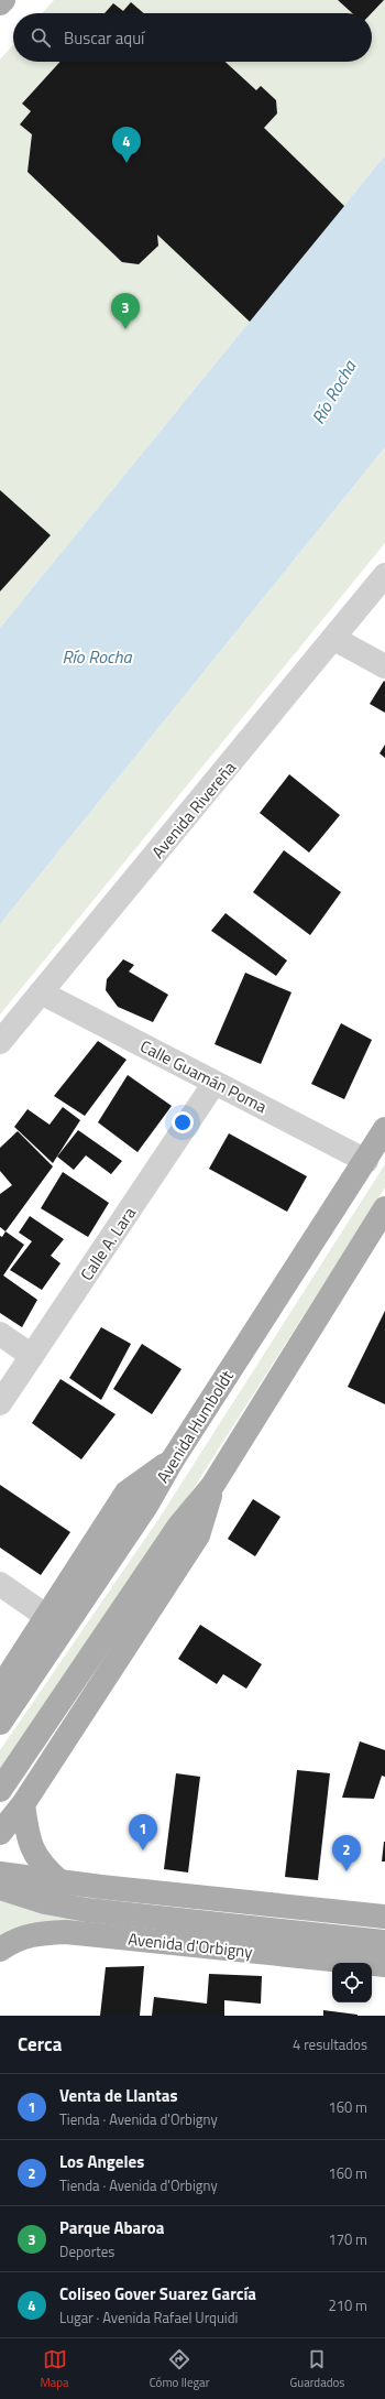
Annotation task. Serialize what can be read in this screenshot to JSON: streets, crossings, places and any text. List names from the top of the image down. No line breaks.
{"streets":{"main road":["Avenida Humboldt","Avenida d'Orbigny"],"street":["Avenida Rivereña","Calle Guamán Poma","Calle A. Lara"]},"crossings":[["Avenida Rivereña","Calle Guamán Poma"],["Calle Guamán Poma","Calle A. Lara"],["Calle Guamán Poma","Avenida Humboldt"]],"water":["Río Rocha"],"page":{"search":"Buscar aquí","pins":["4","3","1","2"],"heading":["Cerca","4 resultados"],"list":[{"mark":"1","name":"Venta de Llantas","note":"Tienda · Avenida d'Orbigny","value":"160 m"},{"mark":"2","name":"Los Angeles","note":"Tienda · Avenida d'Orbigny","value":"160 m"},{"mark":"3","name":"Parque Abaroa","note":"Deportes","value":"170 m"},{"mark":"4","name":"Coliseo Gover Suarez García","note":"Lugar · Avenida Rafael Urquidi","value":"210 m"}],"nav":["Mapa","Cómo llegar","Guardados"]}}
